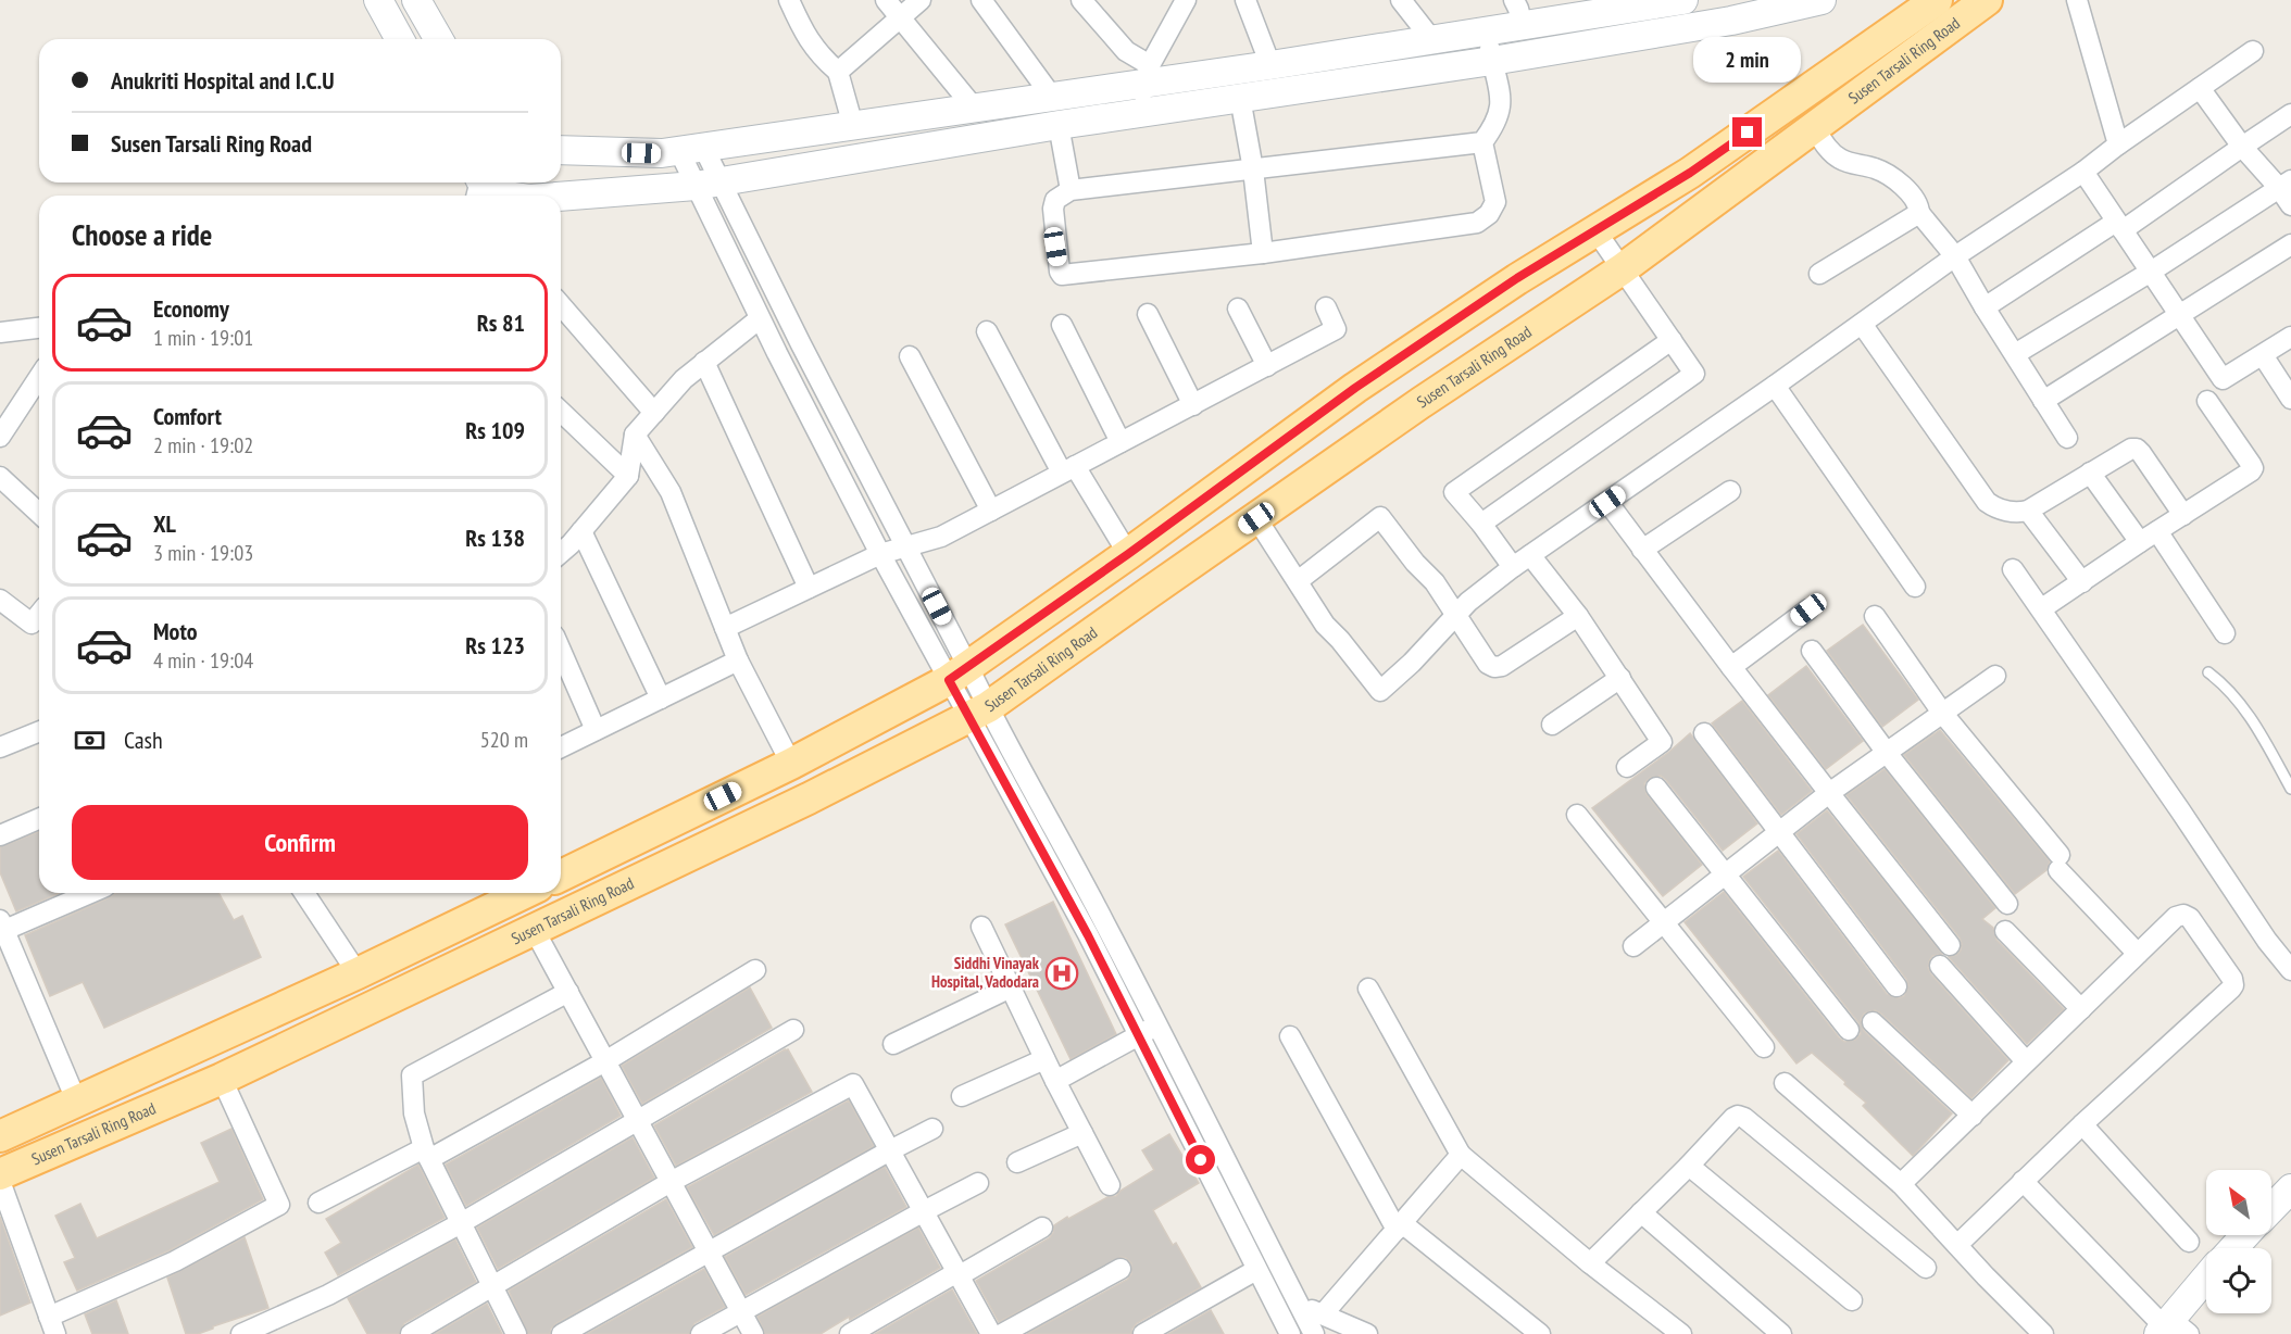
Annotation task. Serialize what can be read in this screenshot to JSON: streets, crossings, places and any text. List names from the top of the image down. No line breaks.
{"streets":{"main road":["Susen Tarsali Ring Road"]},"places":{"hospital":["Siddhi Vinayak Hospital, Vadodara"]},"north":"top left","page":{"bubble":"2 min","banner":["Anukriti Hospital and I.C.U","Susen Tarsali Ring Road"],"heading":"Choose a ride","list":[{"name":"Economy","note":"1 min · 19:01","value":"Rs 81"},{"name":"Comfort","note":"2 min · 19:02","value":"Rs 109"},{"name":"XL","note":"3 min · 19:03","value":"Rs 138"},{"name":"Moto","note":"4 min · 19:04","value":"Rs 123"}],"pay":["Cash","520 m"],"buttons":"Confirm"}}
